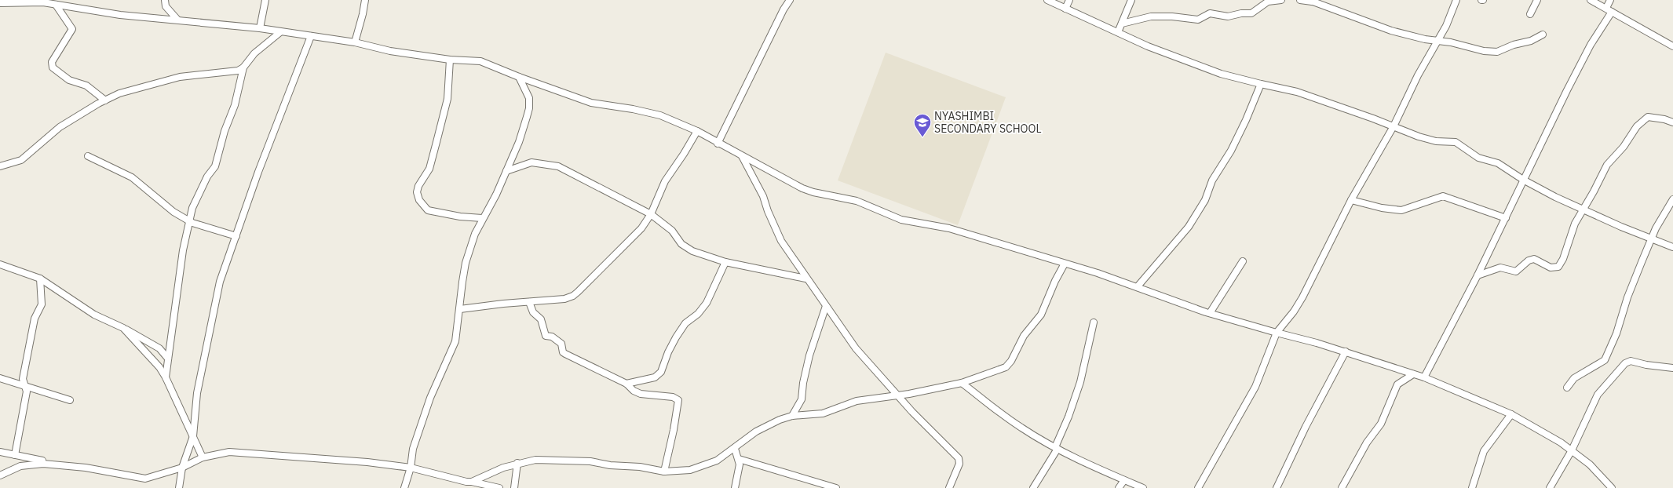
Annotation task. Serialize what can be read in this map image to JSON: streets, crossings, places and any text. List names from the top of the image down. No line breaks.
{"places":{"school or university":["NYASHIMBI SECONDARY SCHOOL"]}}
